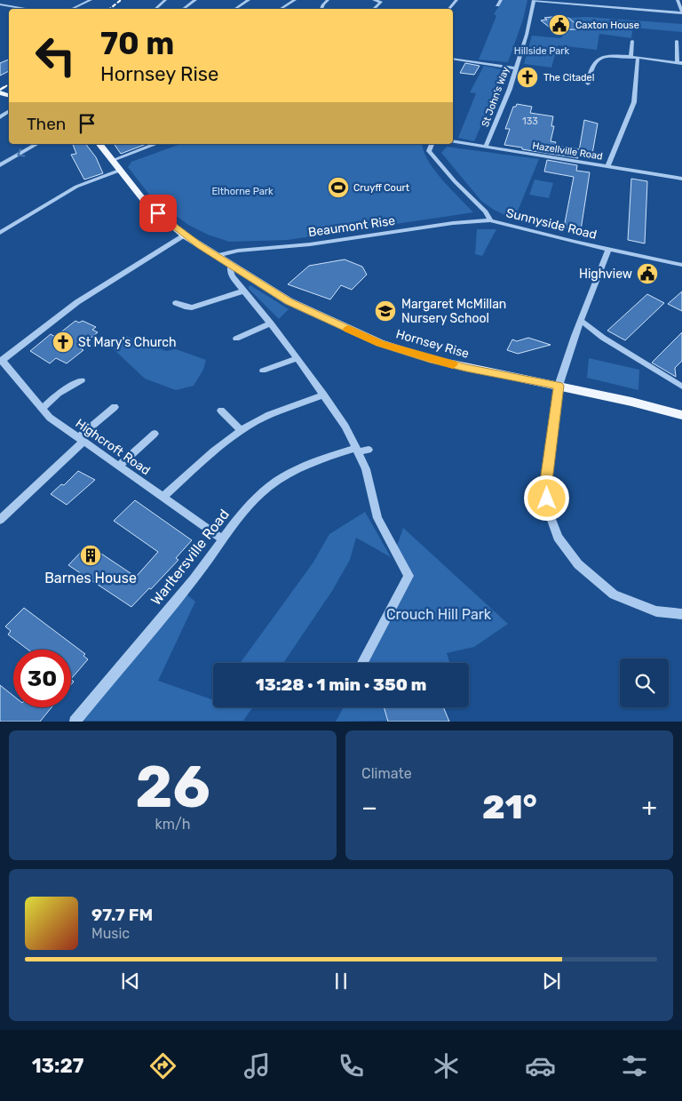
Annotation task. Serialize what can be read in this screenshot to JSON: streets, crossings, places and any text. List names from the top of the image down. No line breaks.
{"streets":{"main road":["Hornsey Rise"],"street":["St John's Way","Hazellville Road","Sunnyside Road","Beaumont Rise","Highcroft Road","Warltersville Road"]},"crossings":[["St John's Way","Hazellville Road"],["Sunnyside Road","Beaumont Rise"],["Beaumont Rise","Hornsey Rise"],["Highcroft Road","Warltersville Road"]],"parks":["Hillside Park","Elthorne Park","Crouch Hill Park"],"places":{"public building":["Caxton House","Highview"],"church":["The Citadel","St Mary's Church"],"sports":["Cruyff Court"],"school or university":["Margaret McMillan Nursery School"],"building":["Barnes House"]},"house_numbers":["133"],"page":{"turn":["70 m","Hornsey Rise"],"then":"Then","limit":"30","trip":"13:28 · 1 min · 350 m","tile":[["26","km/h"],"Climate"],"heat":["−","21°","+"],"song":["97.7 FM","Music"],"tabs":"13:27"}}
